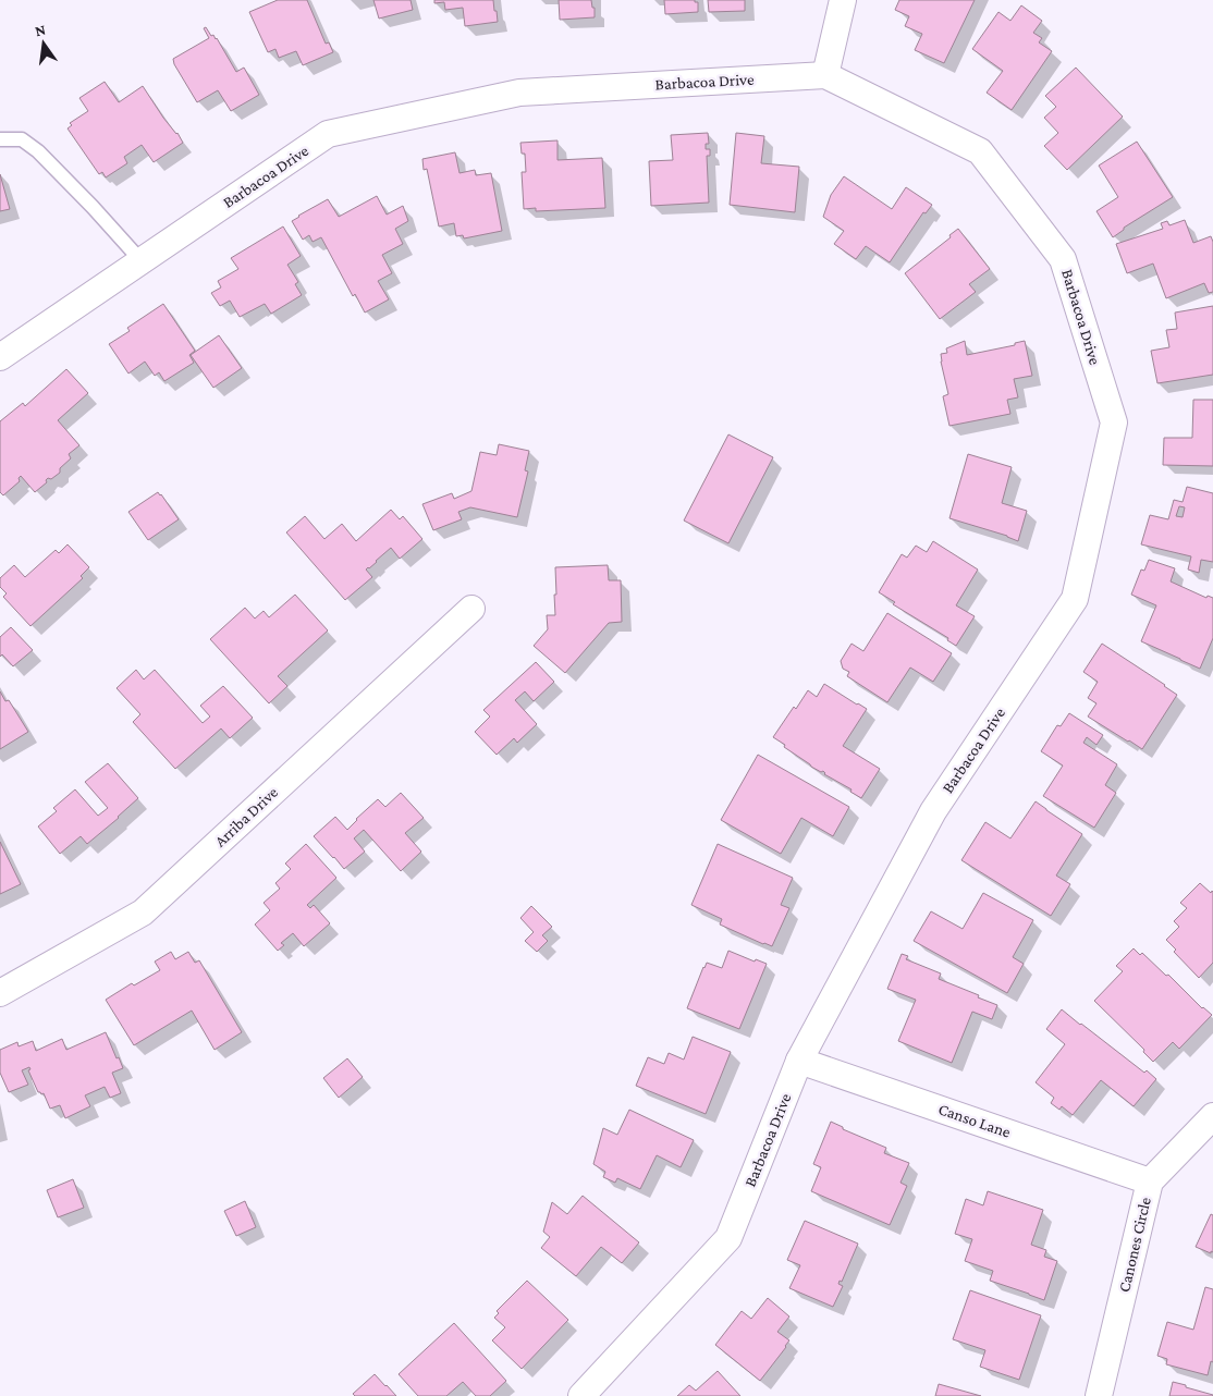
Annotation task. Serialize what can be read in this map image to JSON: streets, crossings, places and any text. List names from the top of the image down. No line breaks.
{"streets":{"street":["Barbacoa Drive","Arriba Drive","Canso Lane","Canones Circle"]},"crossings":[["Barbacoa Drive","Canso Lane"],["Canso Lane","Canones Circle"]],"north":"top"}
